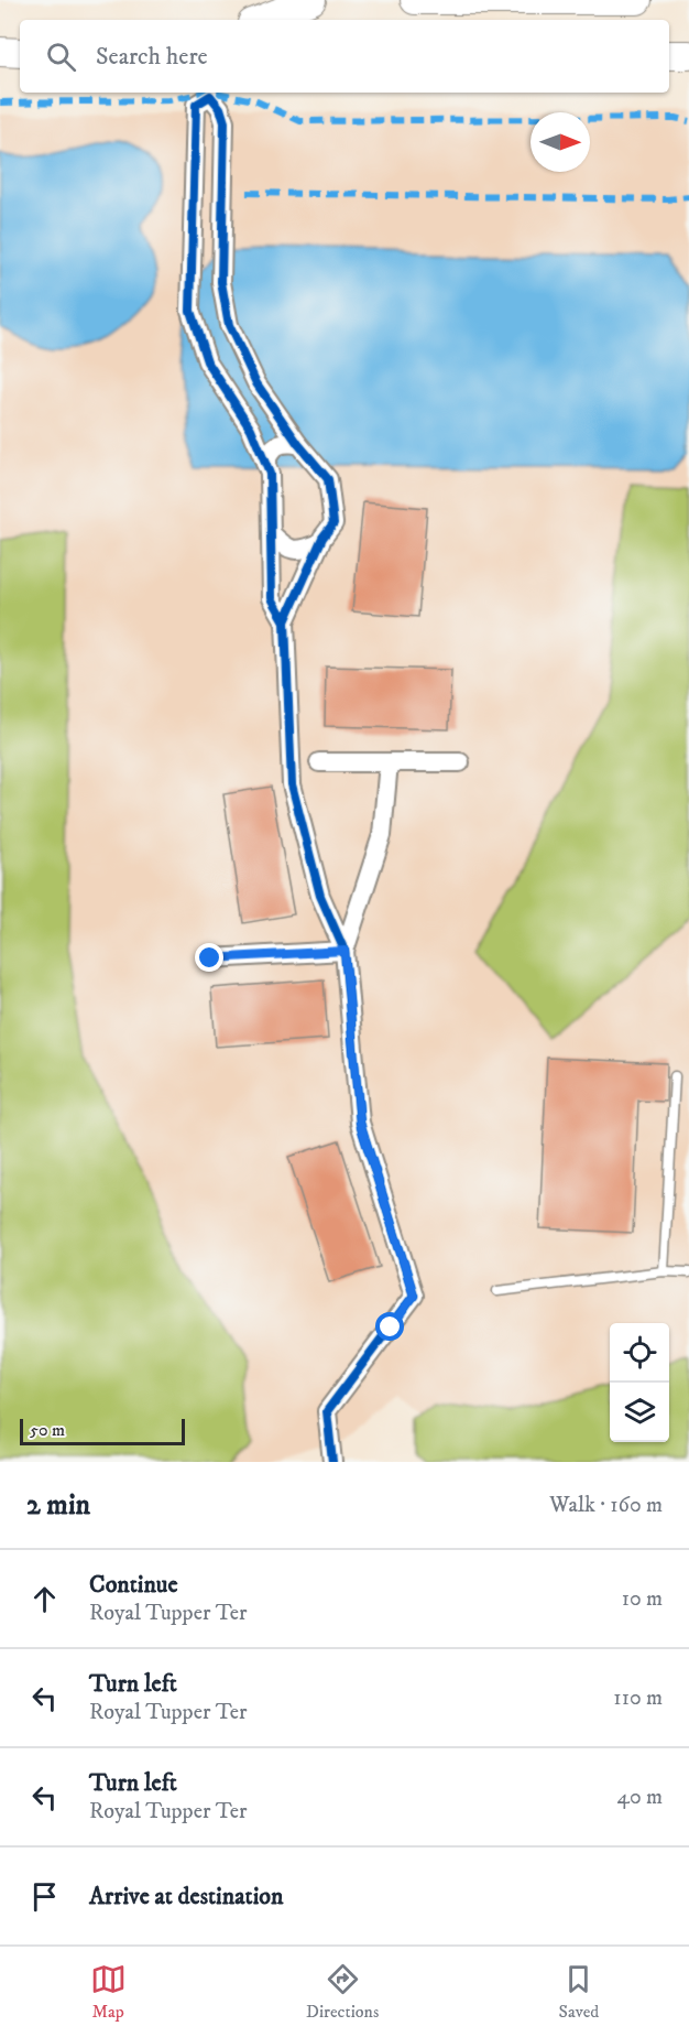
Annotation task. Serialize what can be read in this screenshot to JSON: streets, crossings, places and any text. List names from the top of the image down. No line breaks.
{"scale_bar":"50 m","north":"right","page":{"search":"Search here","scale":"50 m","heading":["2 min","Walk · 160 m"],"list":[["Continue","Royal Tupper Ter","10 m"],["Turn left","Royal Tupper Ter","110 m"],["Turn left","Royal Tupper Ter","40 m"],"Arrive at destination"],"nav":["Map","Directions","Saved"]}}
